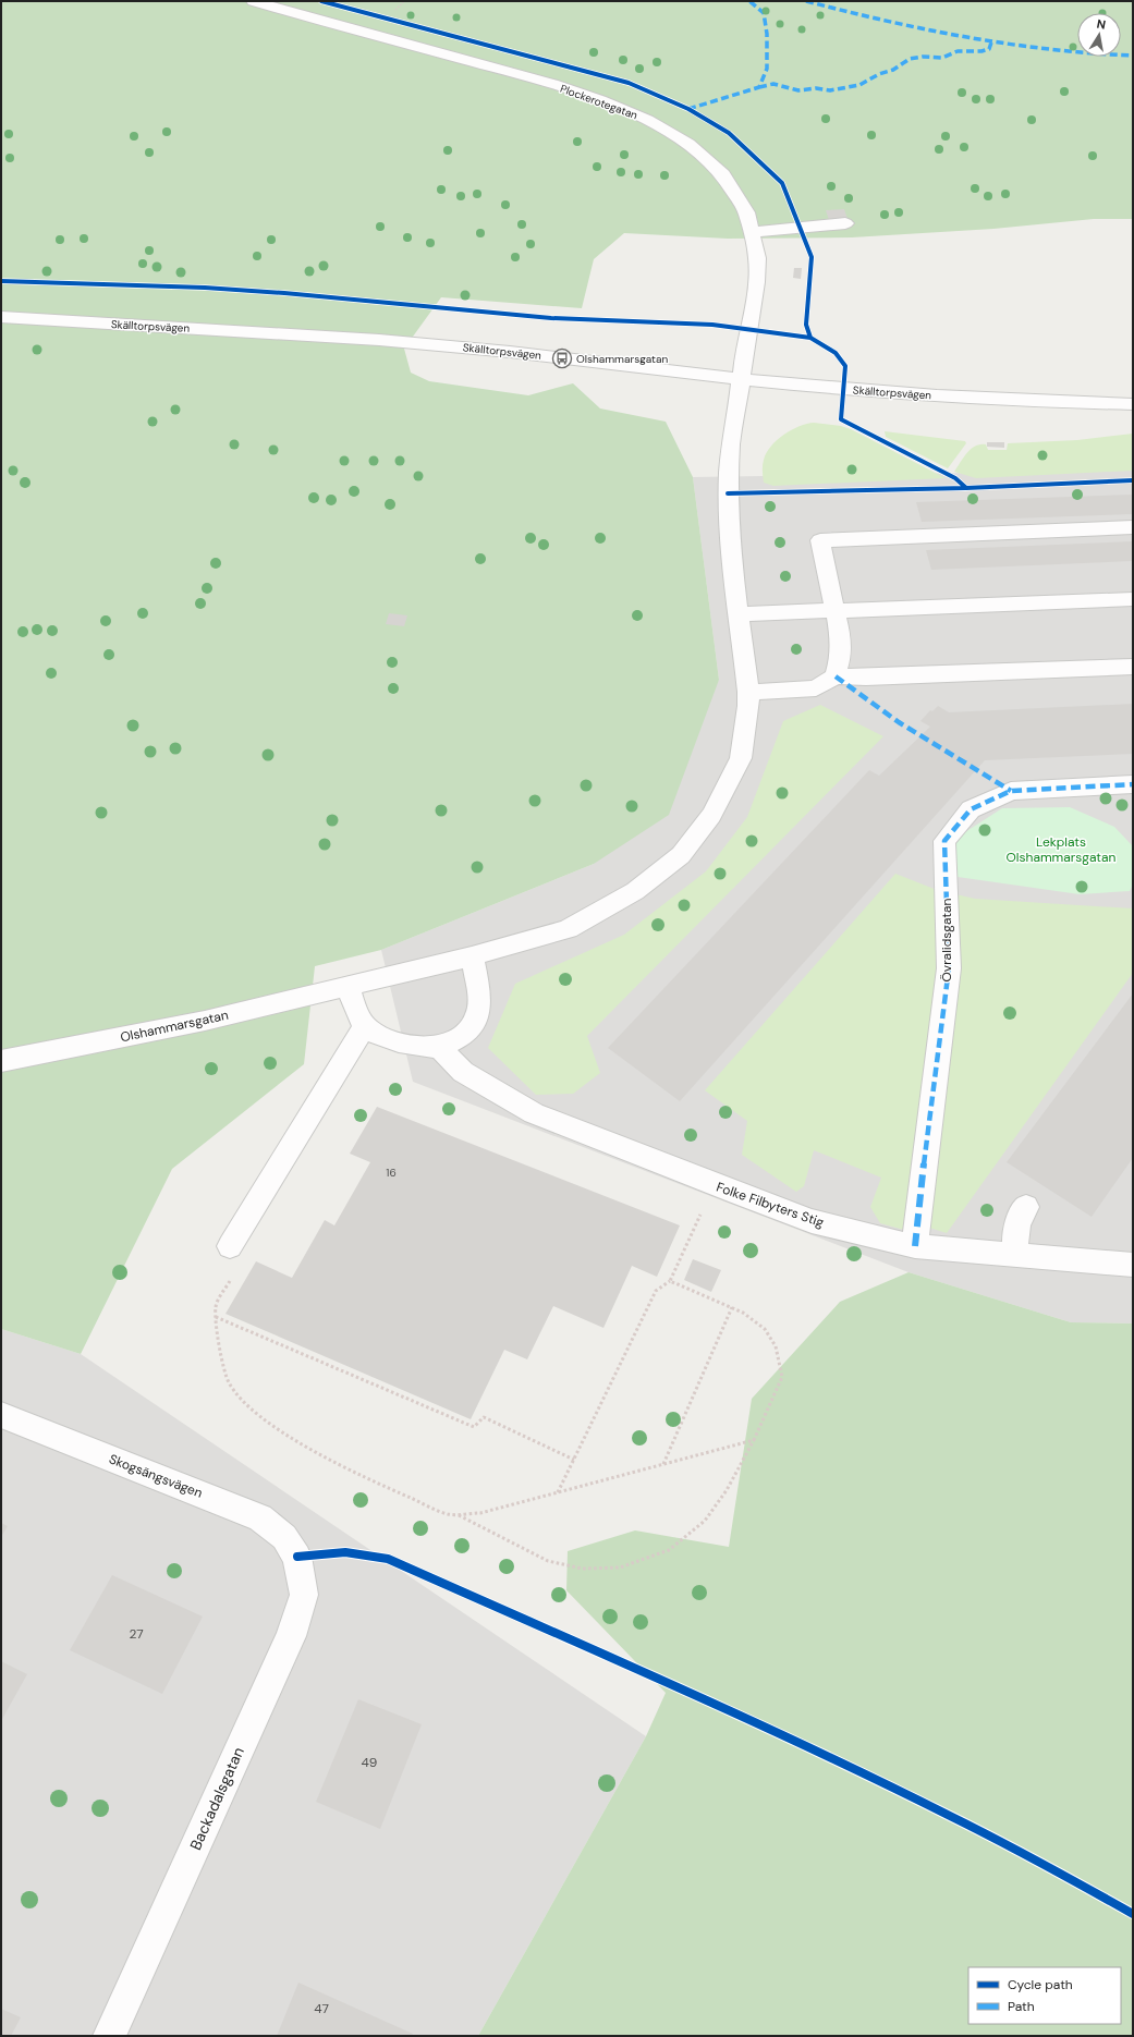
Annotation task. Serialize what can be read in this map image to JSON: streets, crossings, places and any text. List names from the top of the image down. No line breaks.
{"streets":{"street":["Plockerotegatan","Skälltorpsvägen","Övralidsgatan","Olshammarsgatan","Folke Filbyters Stig","Skogsängsvägen","Backadalsgatan"]},"crossings":[["Plockerotegatan","Skälltorpsvägen"],["Plockerotegatan","Olshammarsgatan"],["Skälltorpsvägen","Olshammarsgatan"],["Övralidsgatan","Folke Filbyters Stig"],["Skogsängsvägen","Backadalsgatan"]],"parks":["Lekplats Olshammarsgatan"],"places":{"bus stop":["Olshammarsgatan"]},"house_numbers":["16","27","49","47"],"legend":["Cycle path","Path"],"north":"top"}
